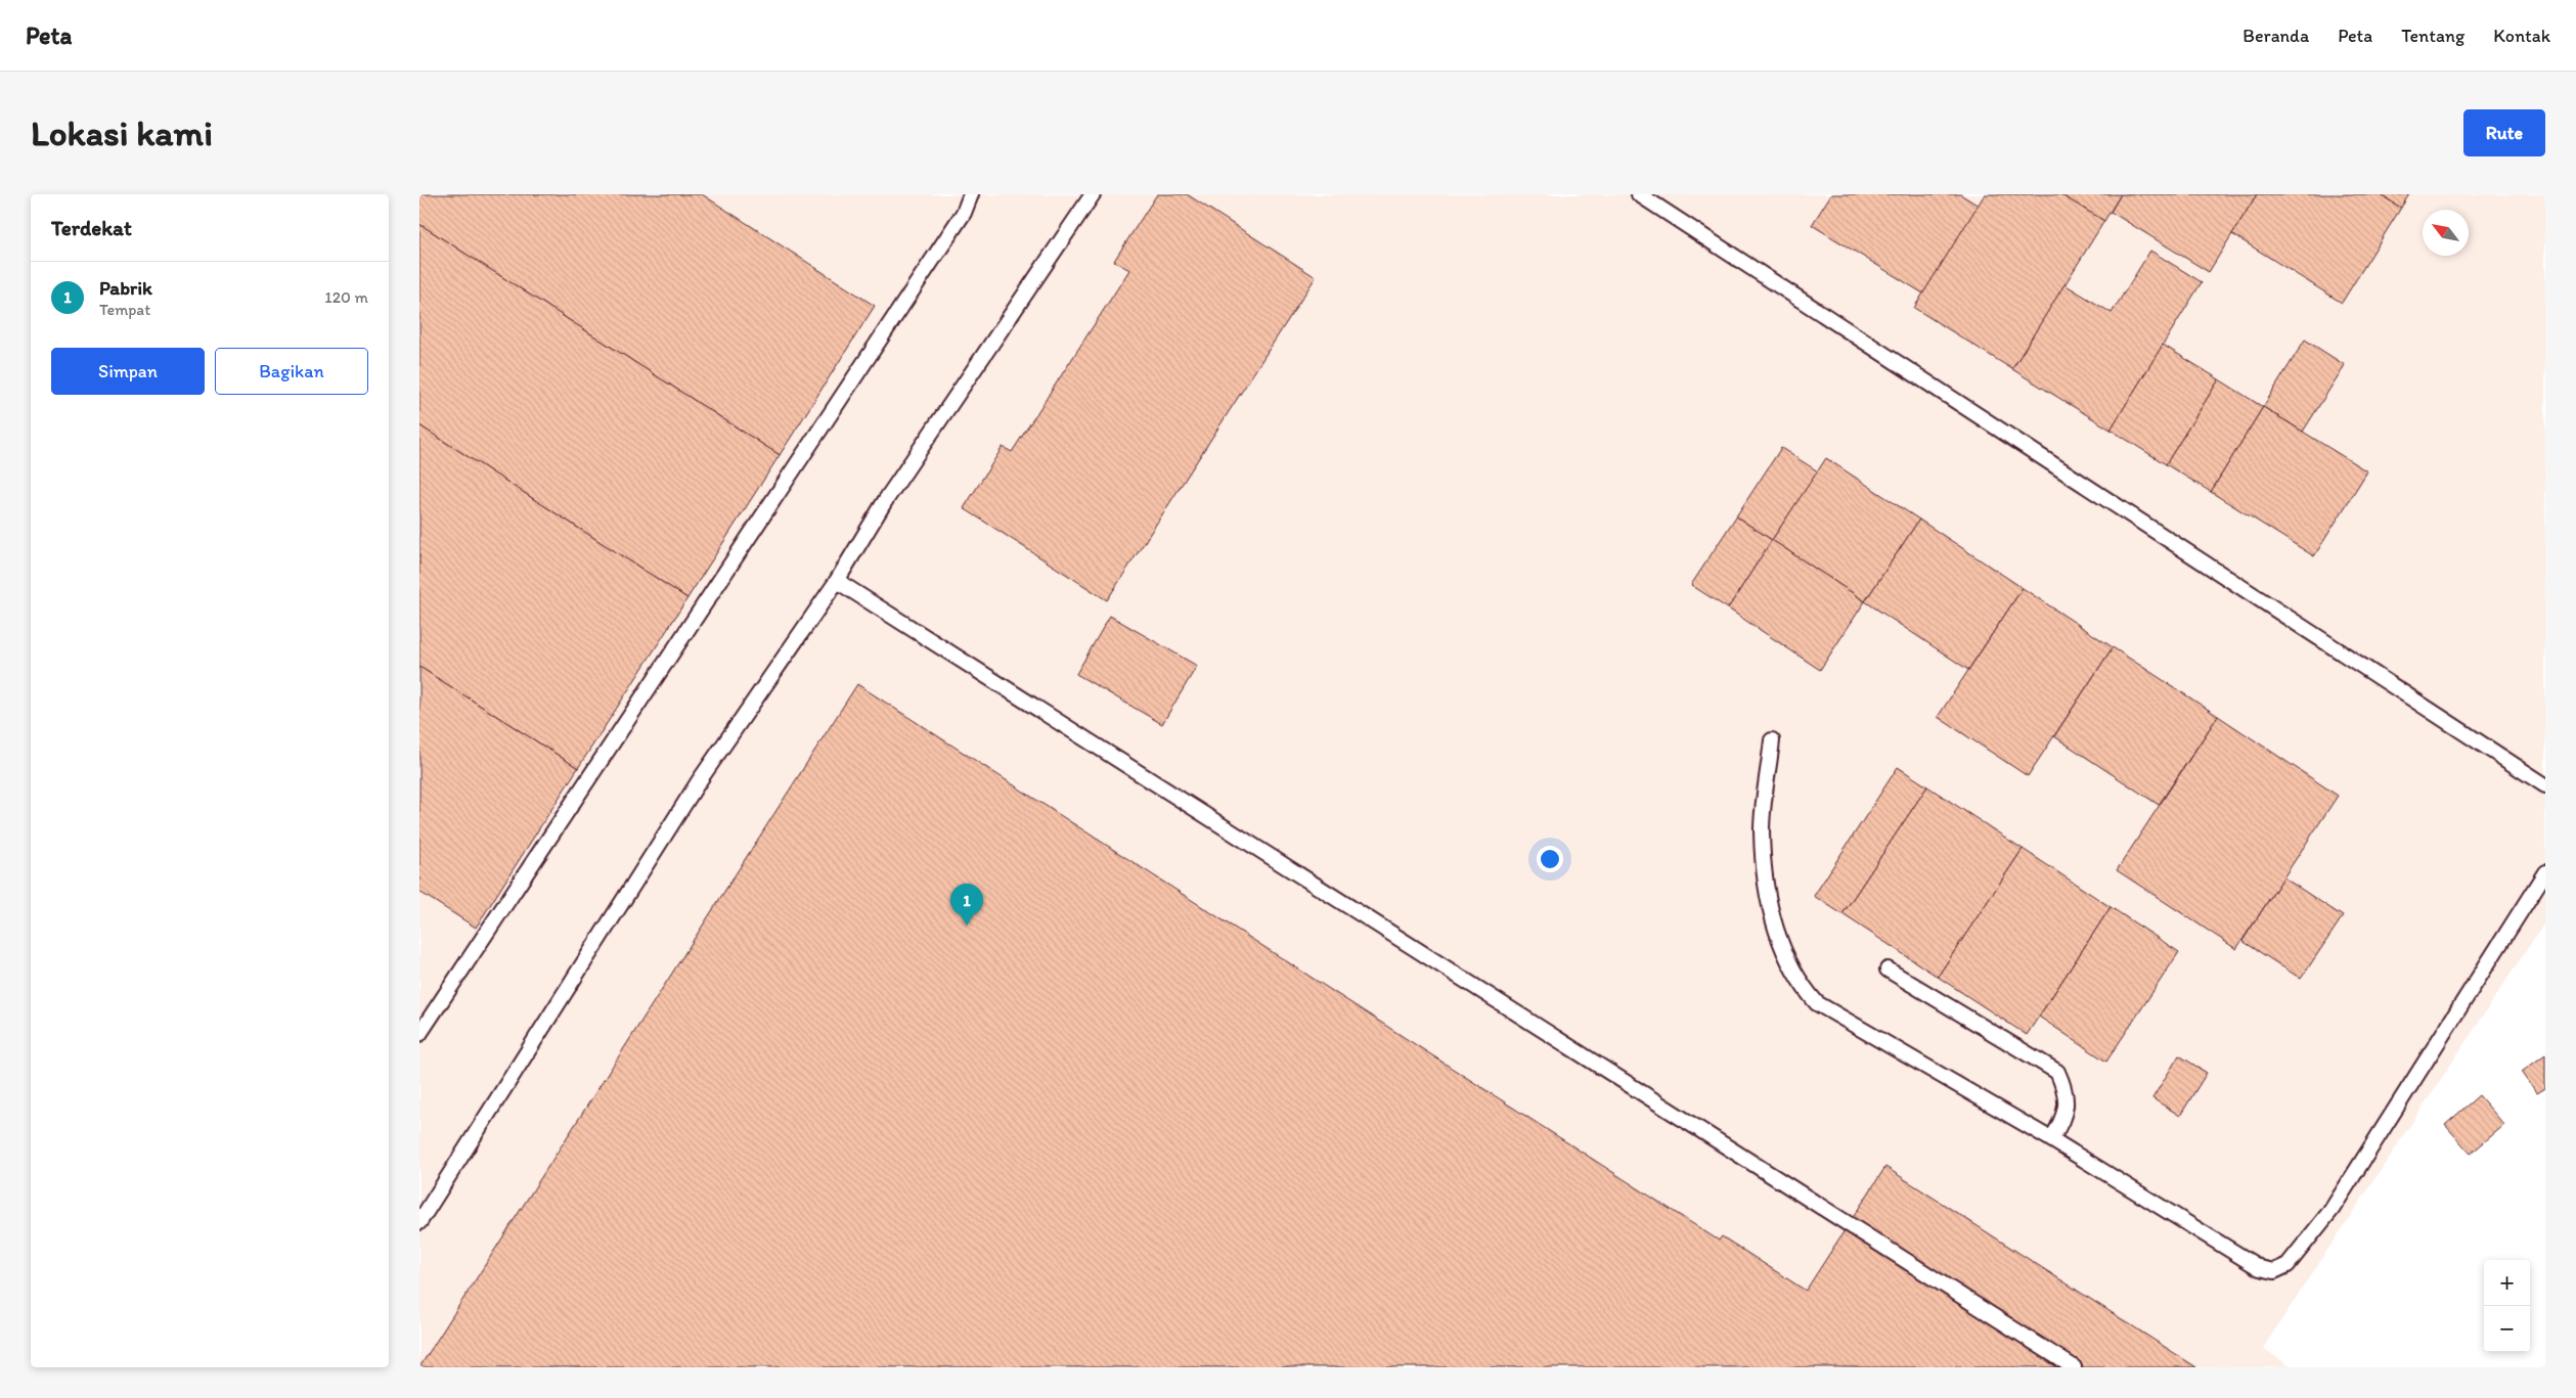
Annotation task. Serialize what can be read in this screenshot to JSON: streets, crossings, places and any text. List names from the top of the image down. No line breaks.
{"north":"top left","page":{"header":"Peta","nav":["Beranda","Peta","Tentang","Kontak"],"buttons":["Rute",["Simpan","Bagikan"]],"title":"Lokasi kami","heading":"Terdekat","list":[{"mark":"1","name":"Pabrik","note":"Tempat","value":"120 m"}],"pins":"1","map_buttons":["+","−"]}}
